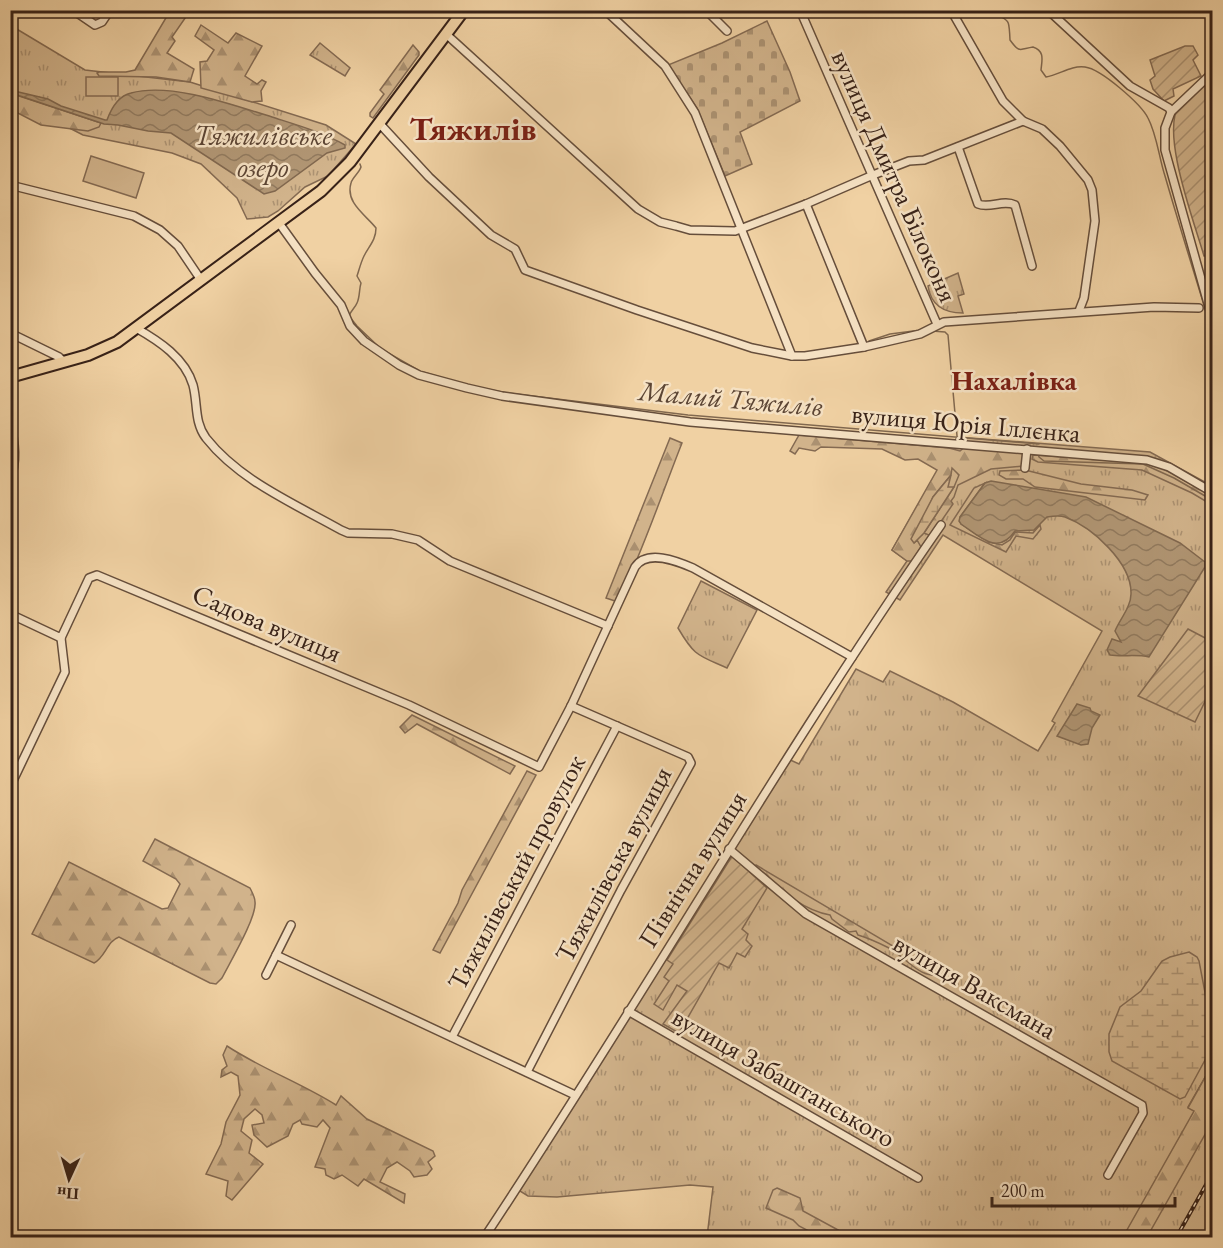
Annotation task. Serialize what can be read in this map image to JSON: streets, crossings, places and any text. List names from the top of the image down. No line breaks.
{"streets":{"street":["вулиця Дмитра Білоконя","вулиця Юрія Іллєнка","Садова вулиця","Тяжилівська вулиця","Північна вулиця","Тяжилівський провулок","вулиця Ваксмана","вулиця Забаштанського"]},"crossings":[["Садова вулиця","Тяжилівська вулиця"],["Тяжилівська вулиця","Тяжилівський провулок"],["Північна вулиця","вулиця Ваксмана"],["Північна вулиця","вулиця Забаштанського"]],"districts":["Тяжилів","Нахалівка"],"water":["Тяжилівське озеро","Малий Тяжилів"],"scale_bar":"200 m","north":"bottom"}
